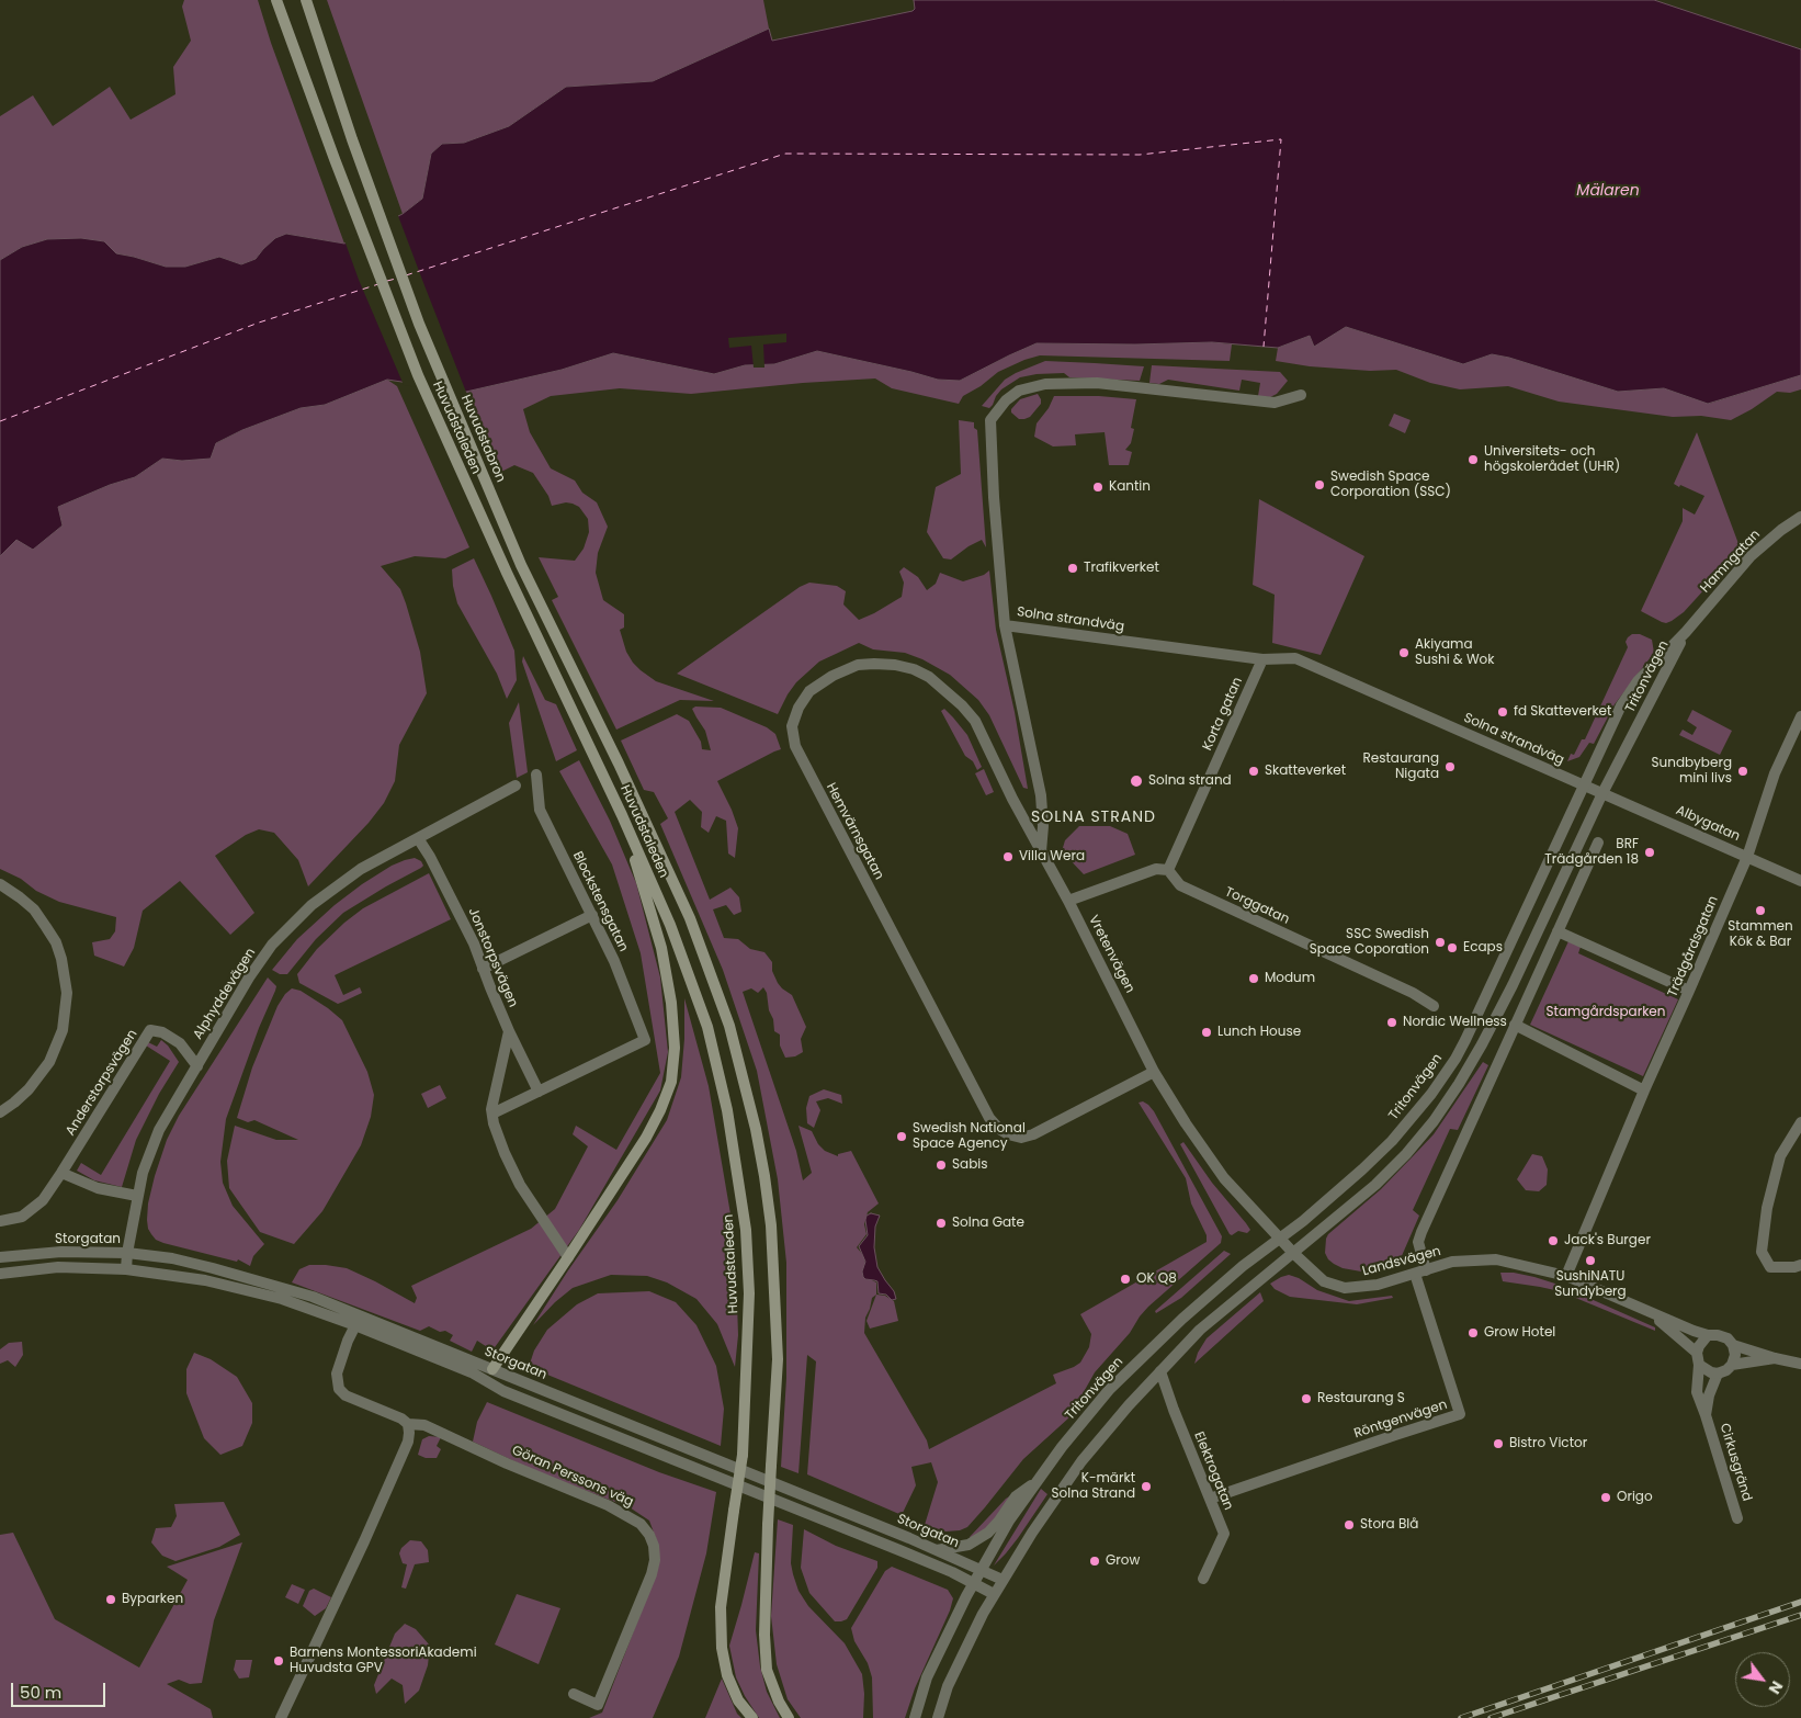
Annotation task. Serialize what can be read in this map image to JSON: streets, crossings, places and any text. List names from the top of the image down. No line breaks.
{"streets":{"main road":["Huvudstaleden","Huvudstabron"],"street":["Hamngatan","Solna strandväg","Tritonvägen","Korta gatan","Albygatan","Hemvärnsgatan","Blockstensgatan","Torggatan","Trädgårdsgatan","Vretenvägen","Jonstorpsvägen","Alphyddevägen","Anderstorpsvägen","Storgatan","Landsvägen","Röntgenvägen","Cirkusgränd","Elektrogatan","Göran Perssons väg"]},"crossings":[["Huvudstaleden","Huvudstabron"],["Hamngatan","Tritonvägen"],["Solna strandväg","Tritonvägen"],["Solna strandväg","Korta gatan"],["Solna strandväg","Albygatan"],["Tritonvägen","Albygatan"],["Tritonvägen","Vretenvägen"],["Tritonvägen","Storgatan"],["Tritonvägen","Landsvägen"],["Tritonvägen","Elektrogatan"],["Korta gatan","Torggatan"],["Albygatan","Trädgårdsgatan"],["Hemvärnsgatan","Vretenvägen"],["Blockstensgatan","Jonstorpsvägen"],["Trädgårdsgatan","Landsvägen"],["Vretenvägen","Landsvägen"],["Jonstorpsvägen","Alphyddevägen"],["Alphyddevägen","Anderstorpsvägen"],["Alphyddevägen","Storgatan"],["Storgatan","Göran Perssons väg"],["Landsvägen","Röntgenvägen"],["Landsvägen","Cirkusgränd"],["Röntgenvägen","Elektrogatan"]],"districts":["SOLNA STRAND"],"water":["Mälaren"],"parks":["Stamgårdsparken"],"places":["Universitets- och högskolerådet (UHR)","Swedish Space Corporation (SSC)","Kantin","Trafikverket","Akiyama Sushi & Wok","fd Skatteverket","Restaurang Nigata","Skatteverket","Sundbyberg mini livs","Solna strand","BRF Trädgården 18","Villa Wera","Stammen Kök & Bar","SSC Swedish Space Coporation","Ecaps","Modum","Nordic Wellness","Lunch House","Swedish National Space Agency","Sabis","Solna Gate","Jack's Burger","SushiNATU Sundyberg","OK Q8","Grow Hotel","Restaurang S","Bistro Victor","K-märkt Solna Strand","Origo","Stora Blå","Grow","Byparken","Barnens MontessoriAkademi Huvudsta GPV"],"scale_bar":"50 m","north":"bottom right"}
